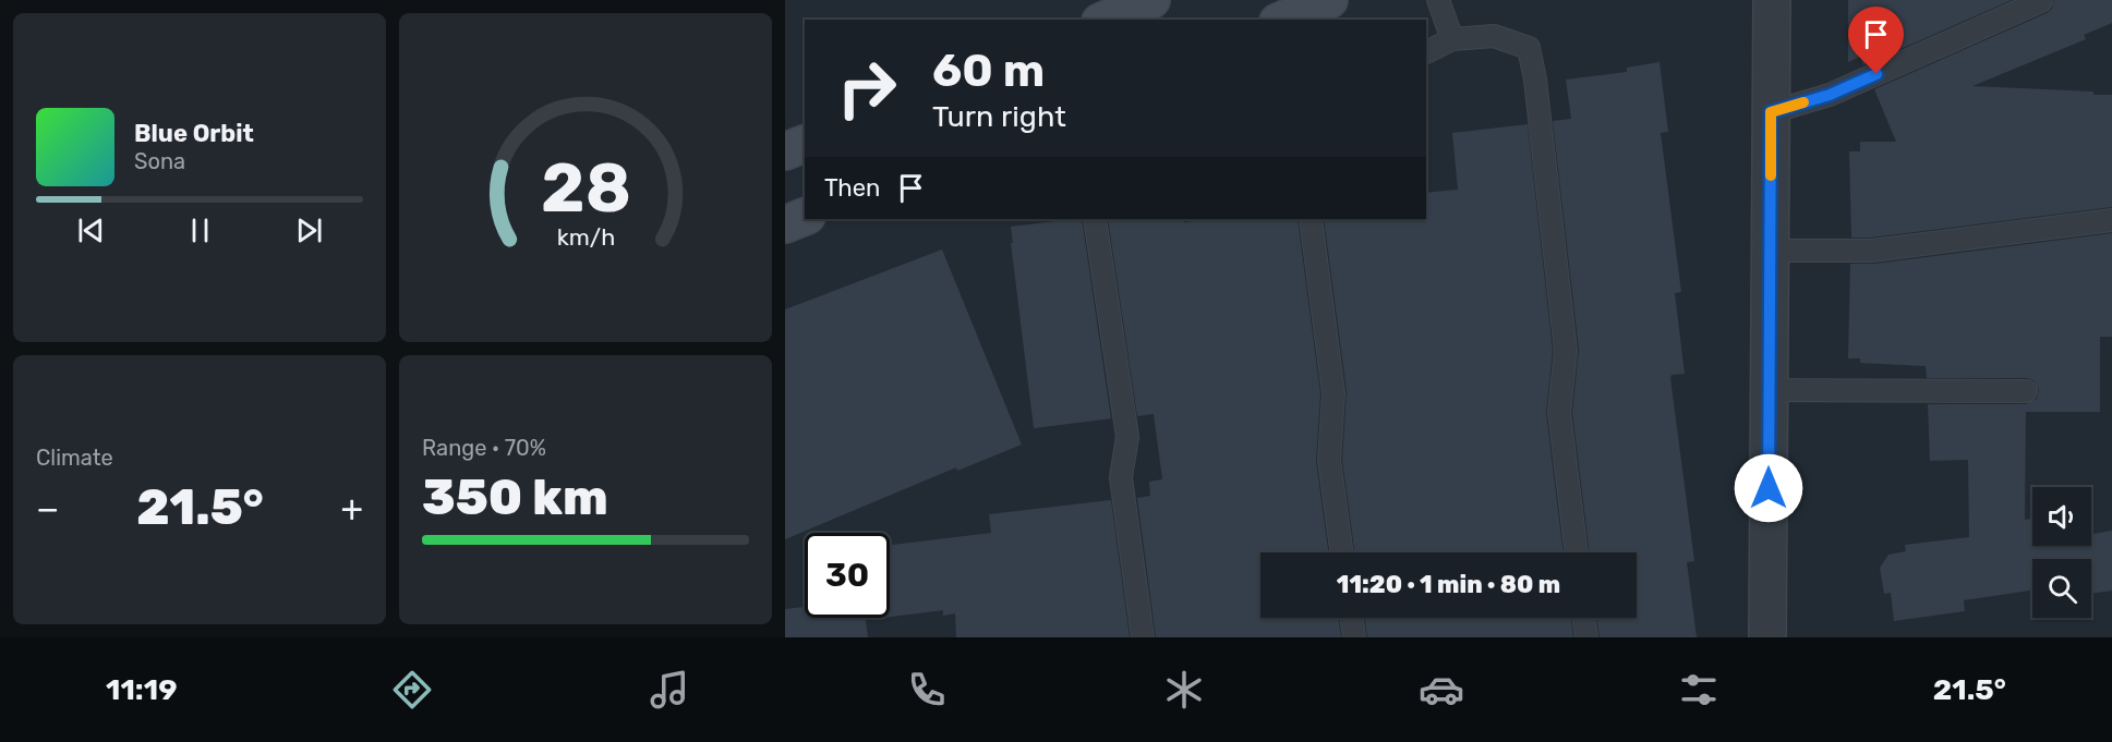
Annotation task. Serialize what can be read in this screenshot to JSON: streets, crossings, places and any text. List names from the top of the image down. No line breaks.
{"page":{"turn":["60 m","Turn right"],"song":["Blue Orbit","Sona"],"then":"Then","tile":["Climate",["Range · 70%","350 km"]],"heat":["−","21.5°","+"],"limit":"30","trip":"11:20 · 1 min · 80 m","tabs":["11:19","21.5°"],"gauge":["28","km/h"]}}
